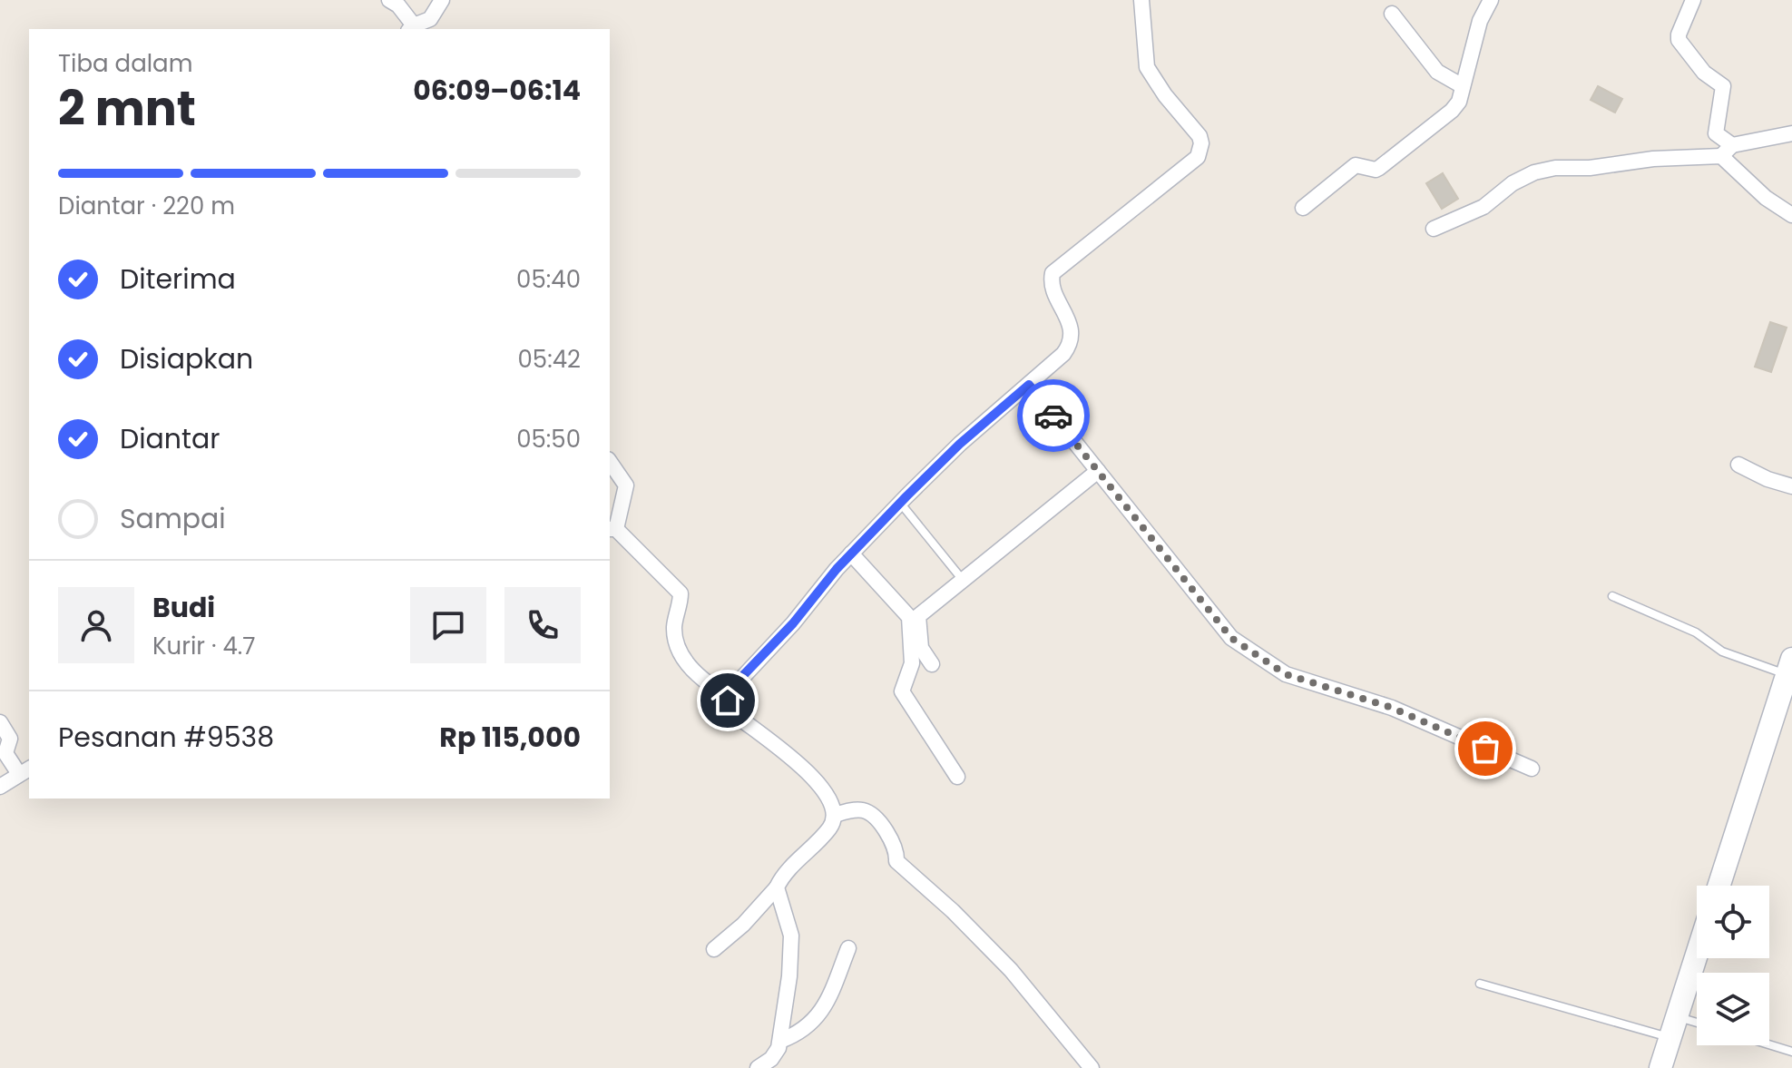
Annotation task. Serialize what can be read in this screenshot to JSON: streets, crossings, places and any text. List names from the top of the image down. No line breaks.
{"page":{"heading":["2 mnt","Tiba dalam","06:09–06:14"],"panel":["Budi","Kurir · 4.7","Pesanan #9538","Rp 115,000"],"bar":"Diantar · 220 m","list":[["Diterima","05:40"],["Disiapkan","05:42"],["Diantar","05:50"],"Sampai"]}}
